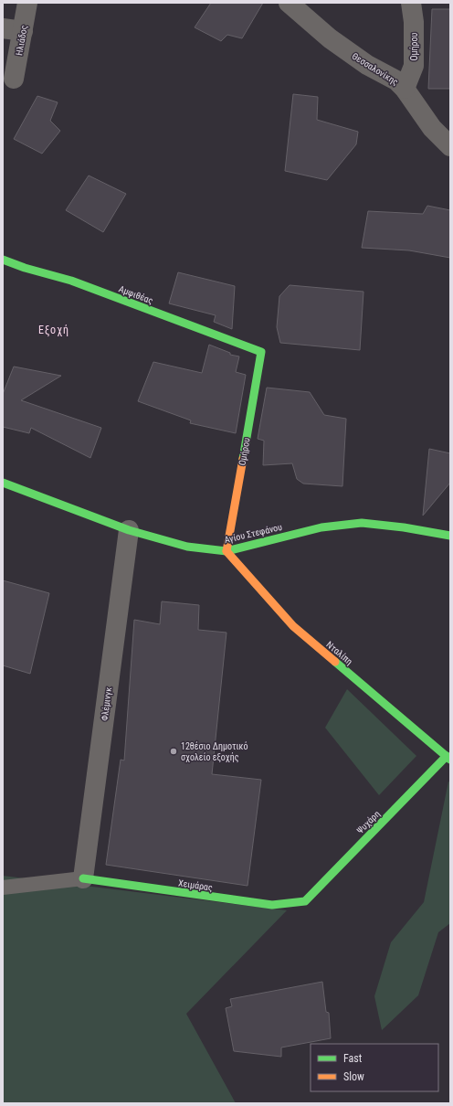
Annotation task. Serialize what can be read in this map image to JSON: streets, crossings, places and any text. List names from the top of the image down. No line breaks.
{"streets":{"street":["Ηλιάδος","Ομήρου","Θεσσαλονίκης","Αμφιθέας","Αγίου Στεφάνου","Νταλίπη","Φλέμινγκ","Ψυχάρη","Χειμάρας"]},"crossings":[["Ομήρου","Θεσσαλονίκης"],["Ομήρου","Αμφιθέας"],["Ομήρου","Αγίου Στεφάνου"],["Ομήρου","Νταλίπη"],["Αγίου Στεφάνου","Νταλίπη"],["Αγίου Στεφάνου","Φλέμινγκ"],["Νταλίπη","Ψυχάρη"],["Φλέμινγκ","Χειμάρας"],["Ψυχάρη","Χειμάρας"]],"districts":["Εξοχή"],"places":["12θέσιο Δημοτικό σχολείο εξοχής"],"legend":["Fast","Slow"]}
